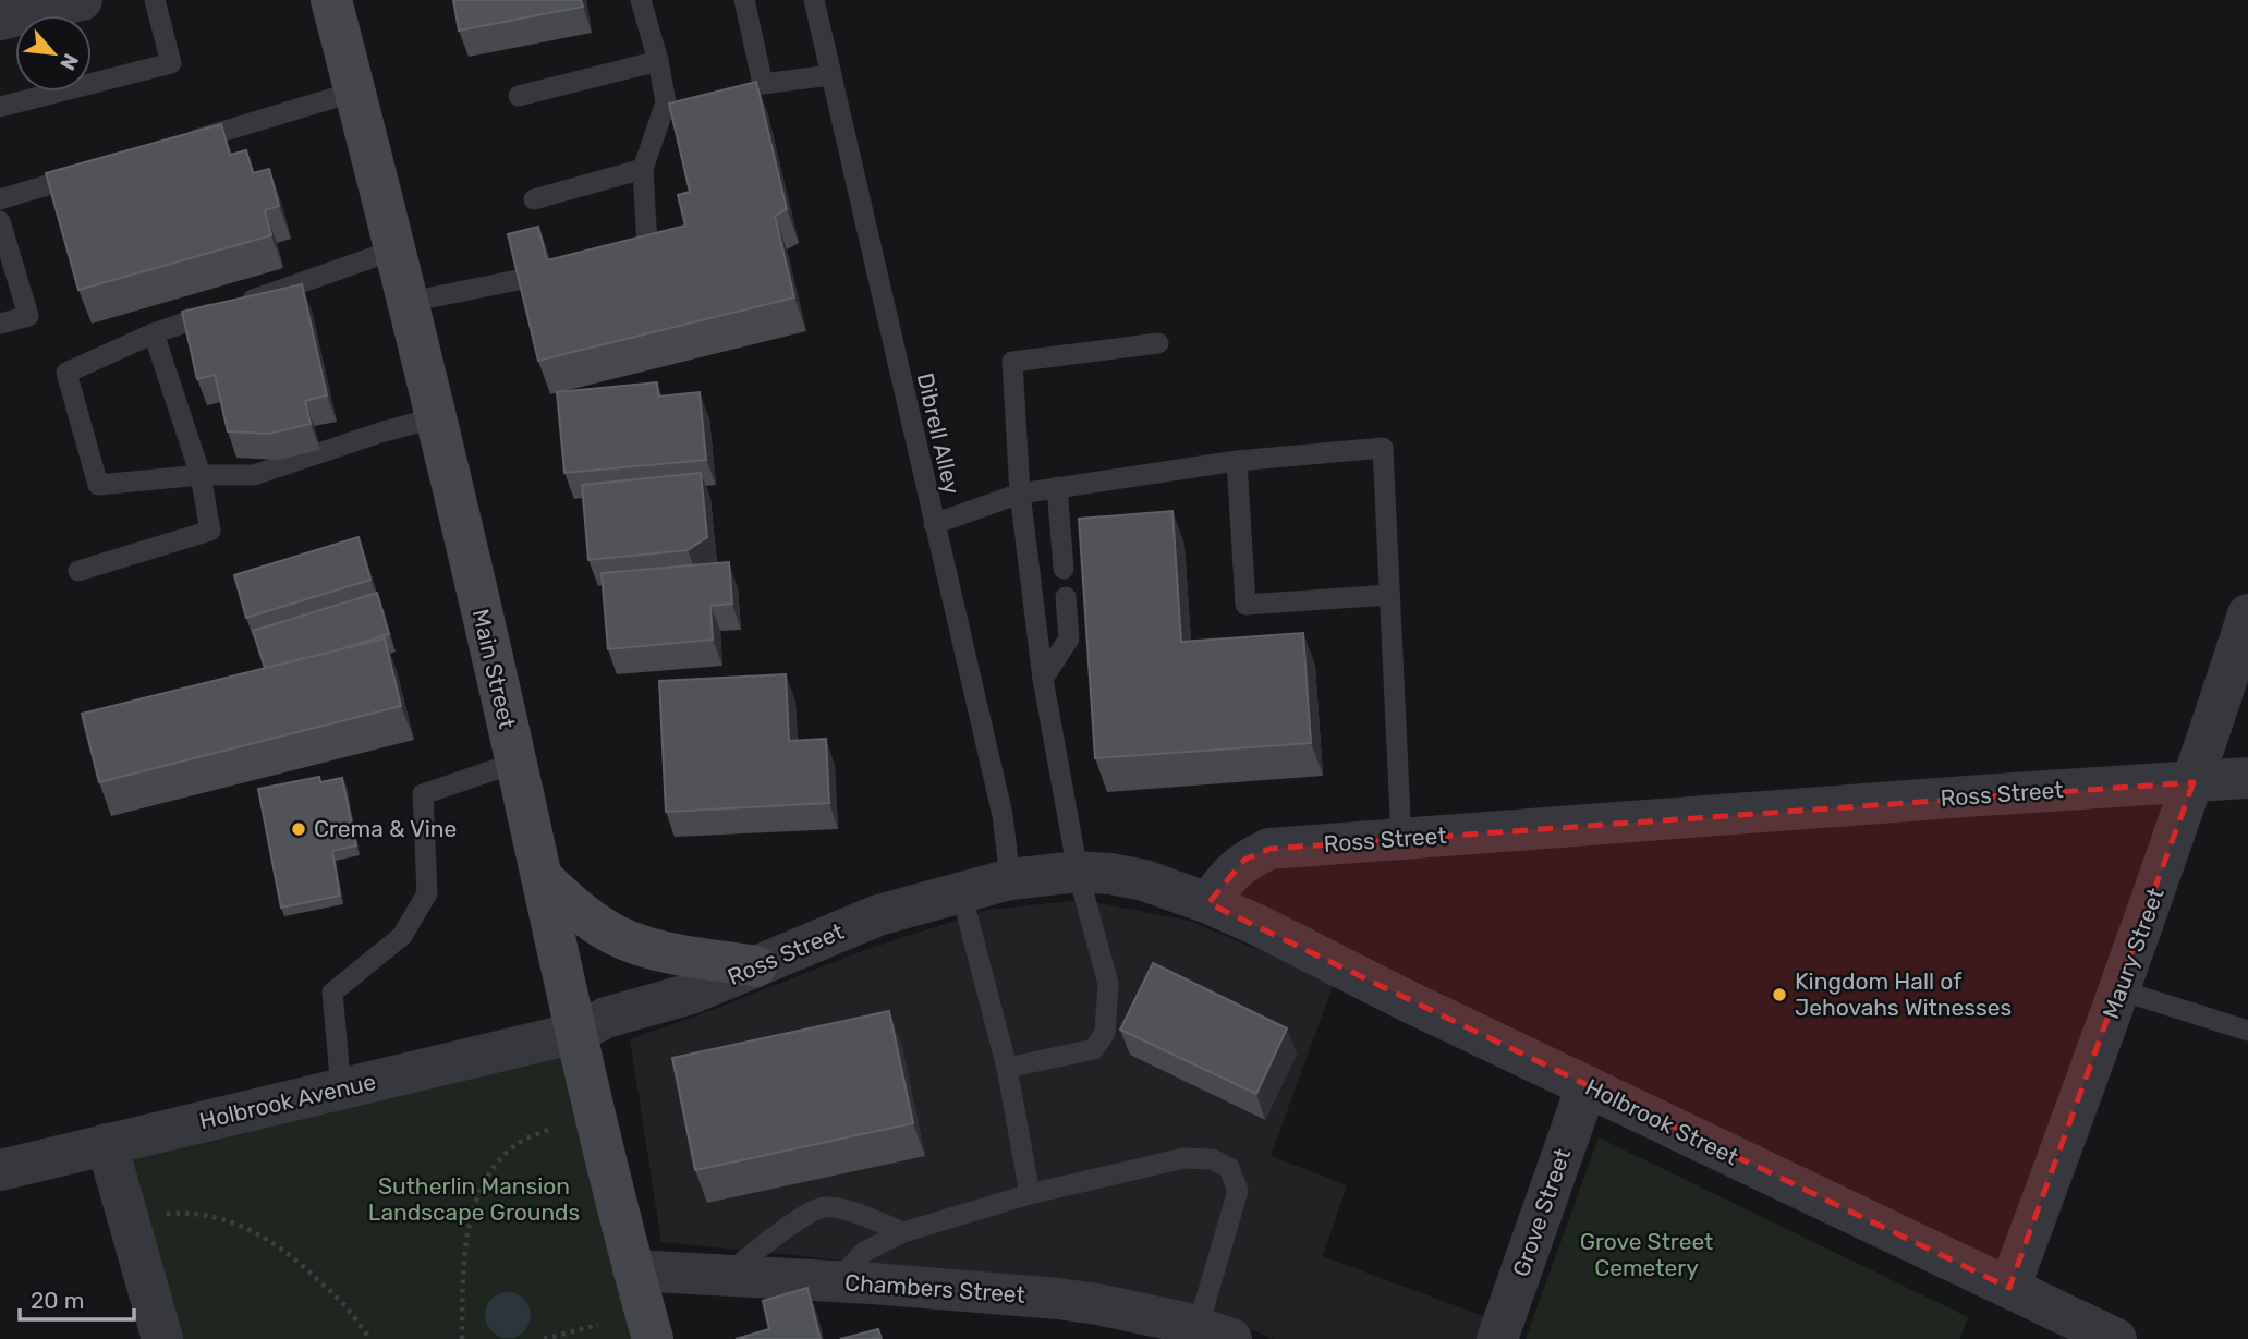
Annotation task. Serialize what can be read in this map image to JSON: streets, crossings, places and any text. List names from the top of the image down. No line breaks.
{"streets":{"main road":["Main Street"],"street":["Ross Street","Maury Street","Holbrook Avenue","Holbrook Street","Grove Street","Chambers Street"],"lane":["Dibrell Alley"]},"crossings":[["Dibrell Alley","Ross Street"],["Main Street","Ross Street"],["Main Street","Holbrook Avenue"],["Main Street","Chambers Street"],["Ross Street","Maury Street"],["Ross Street","Holbrook Avenue"],["Ross Street","Holbrook Street"],["Maury Street","Holbrook Street"],["Holbrook Street","Grove Street"]],"parks":["Sutherlin Mansion Landscape Grounds","Grove Street Cemetery"],"places":["Crema & Vine","Kingdom Hall of Jehovahs Witnesses"],"scale_bar":"20 m","north":"bottom right"}
